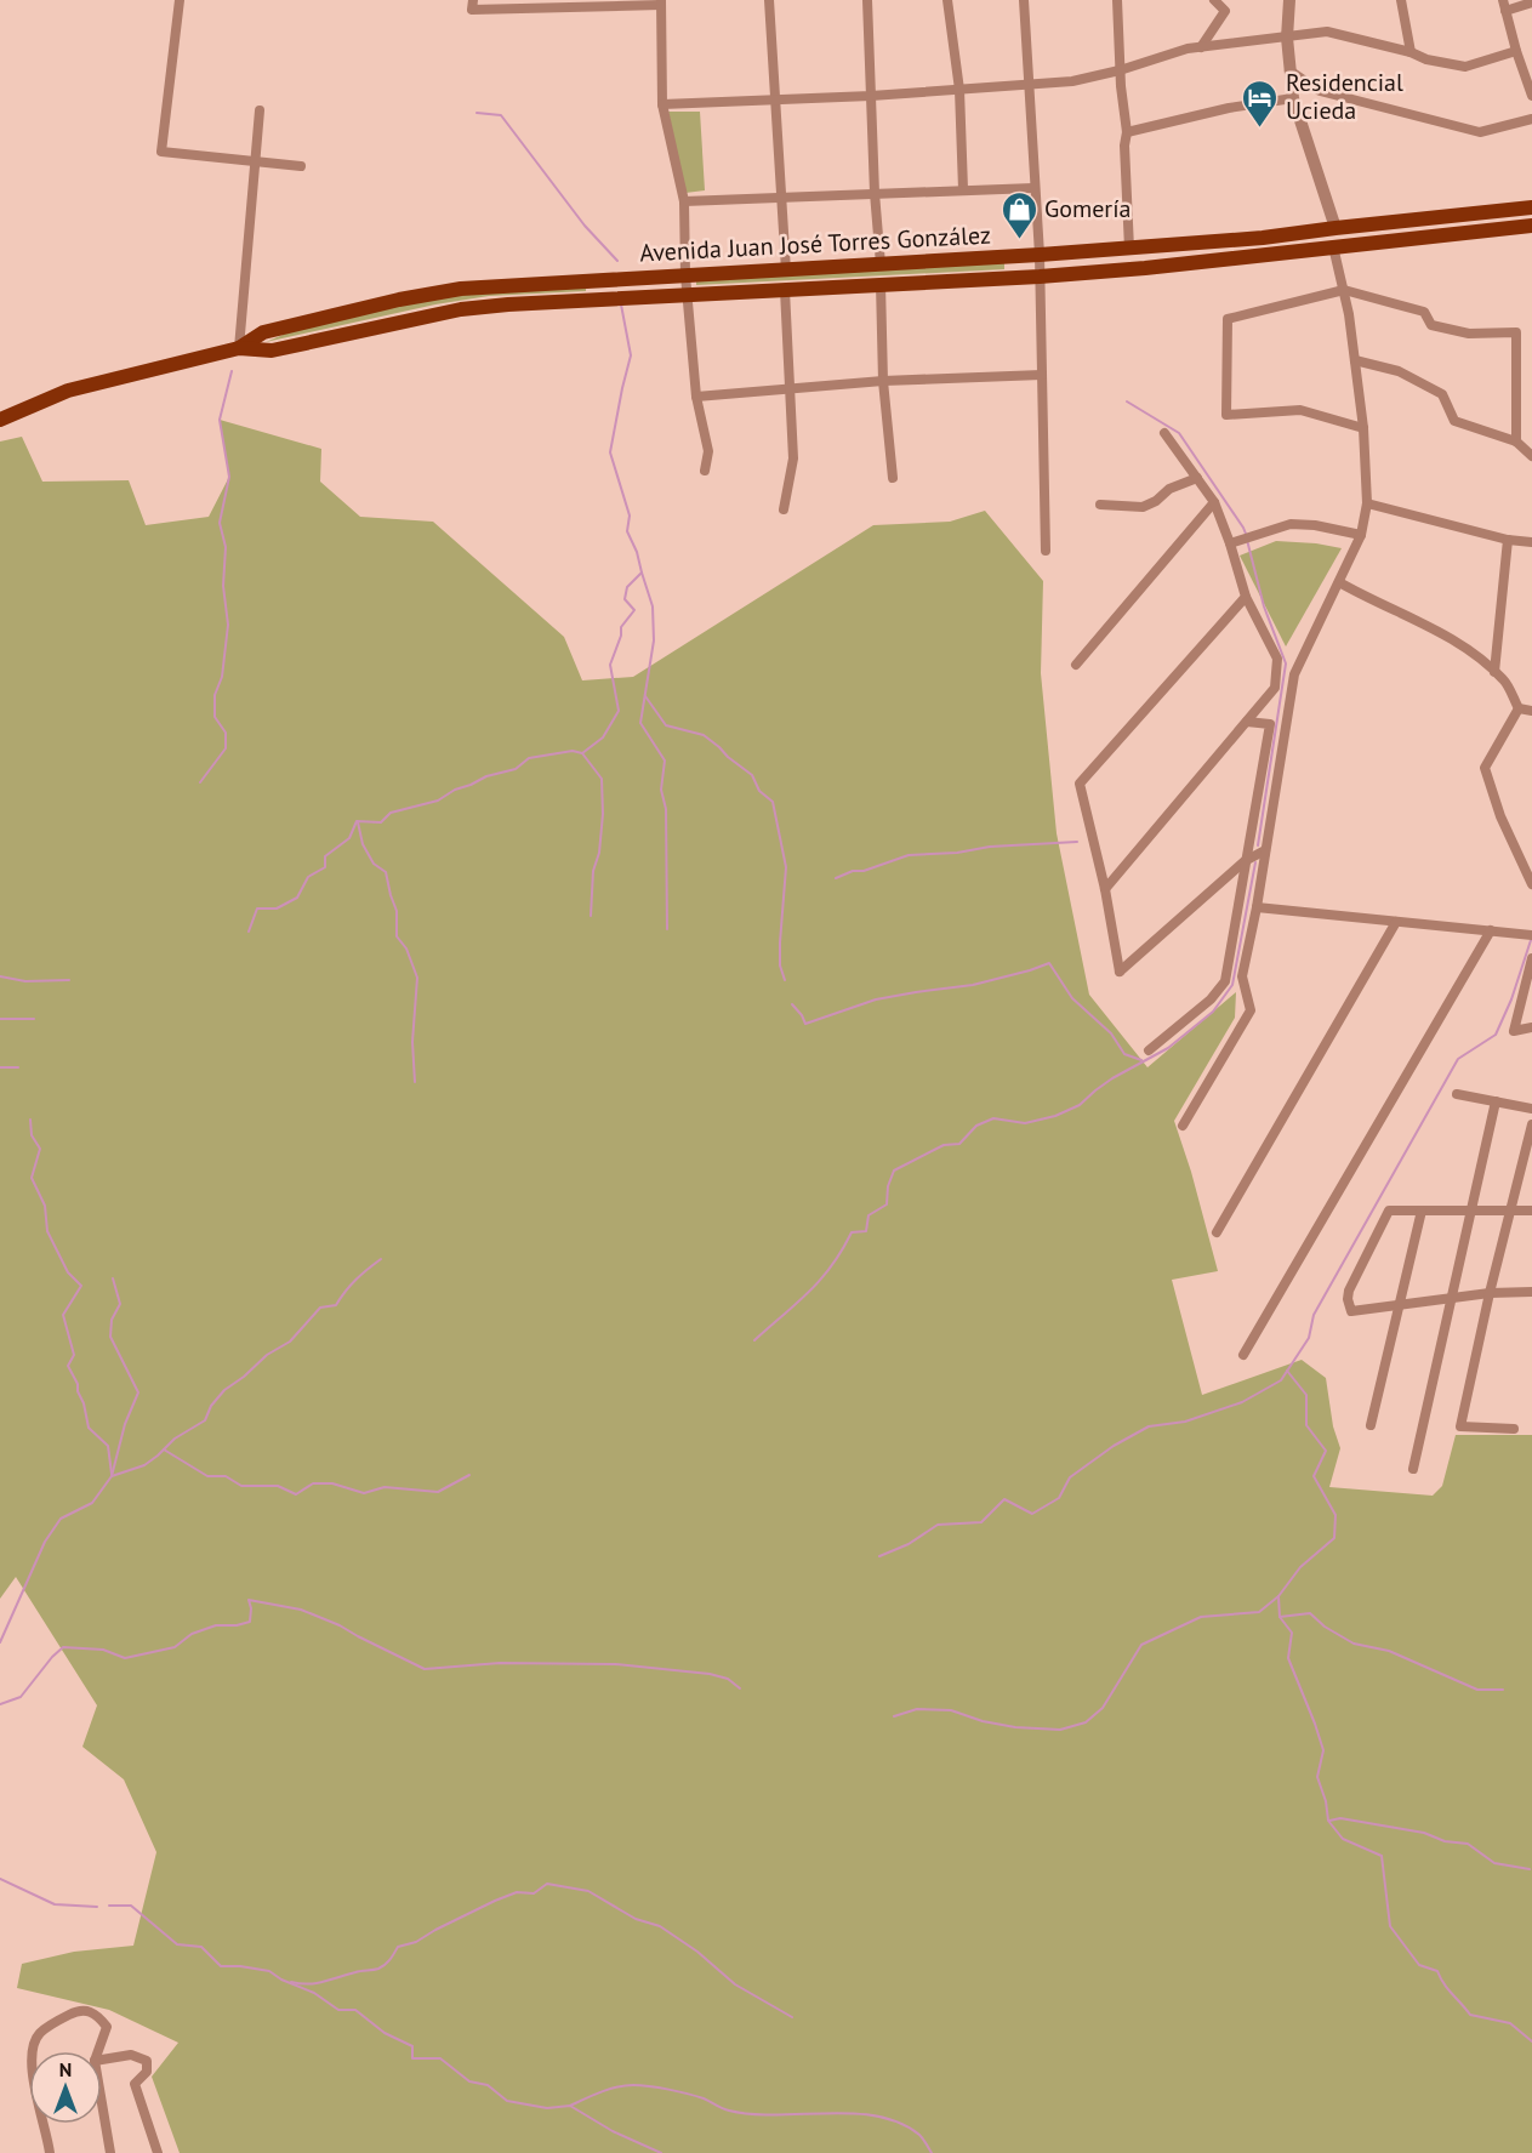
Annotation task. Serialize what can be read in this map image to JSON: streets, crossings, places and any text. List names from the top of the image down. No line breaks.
{"streets":{"main road":["Avenida Juan José Torres González"]},"places":{"hotel":["Residencial Ucieda"],"shop":["Gomería"]},"north":"top"}
